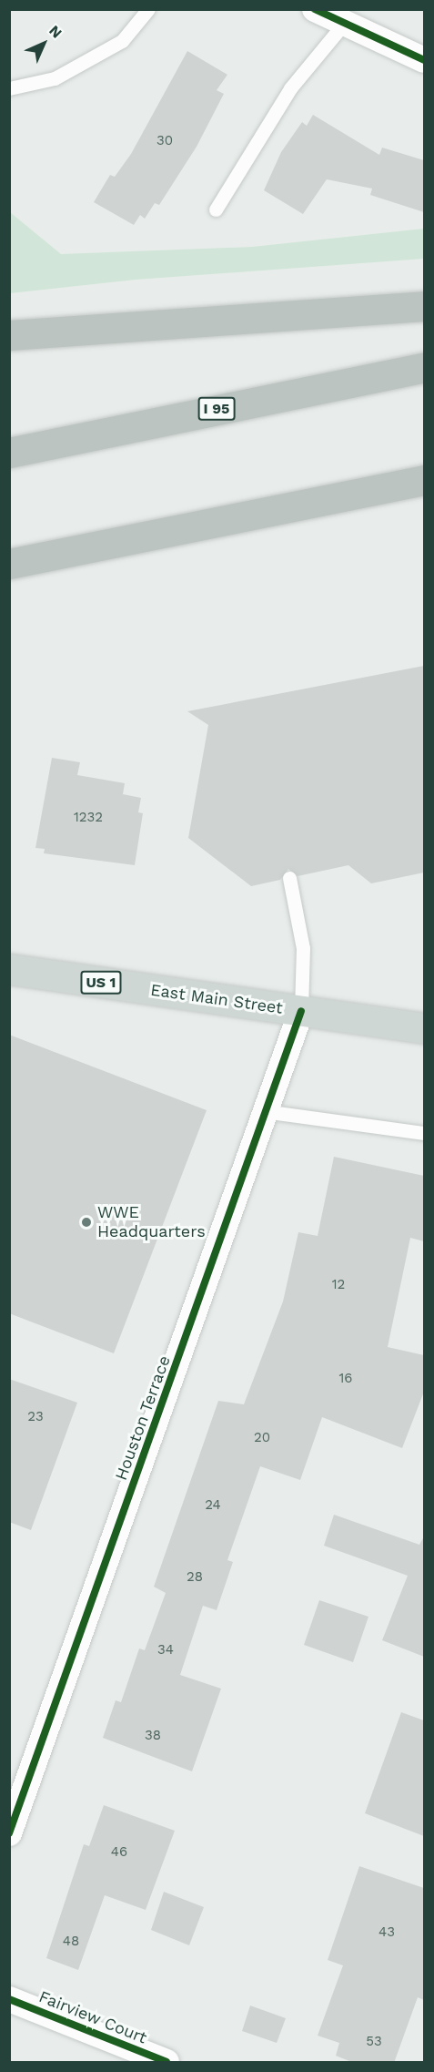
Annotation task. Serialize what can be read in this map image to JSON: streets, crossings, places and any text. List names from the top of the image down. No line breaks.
{"streets":{"highway":["I 95"],"main road":["US 1","East Main Street"],"street":["Houston Terrace","Fairview Court"]},"crossings":[["East Main Street","Houston Terrace"]],"places":["WWE Headquarters"],"house_numbers":["30","1232","12","16","23","20","24","28","34","38","46","43","48","53"],"north":"top right"}
